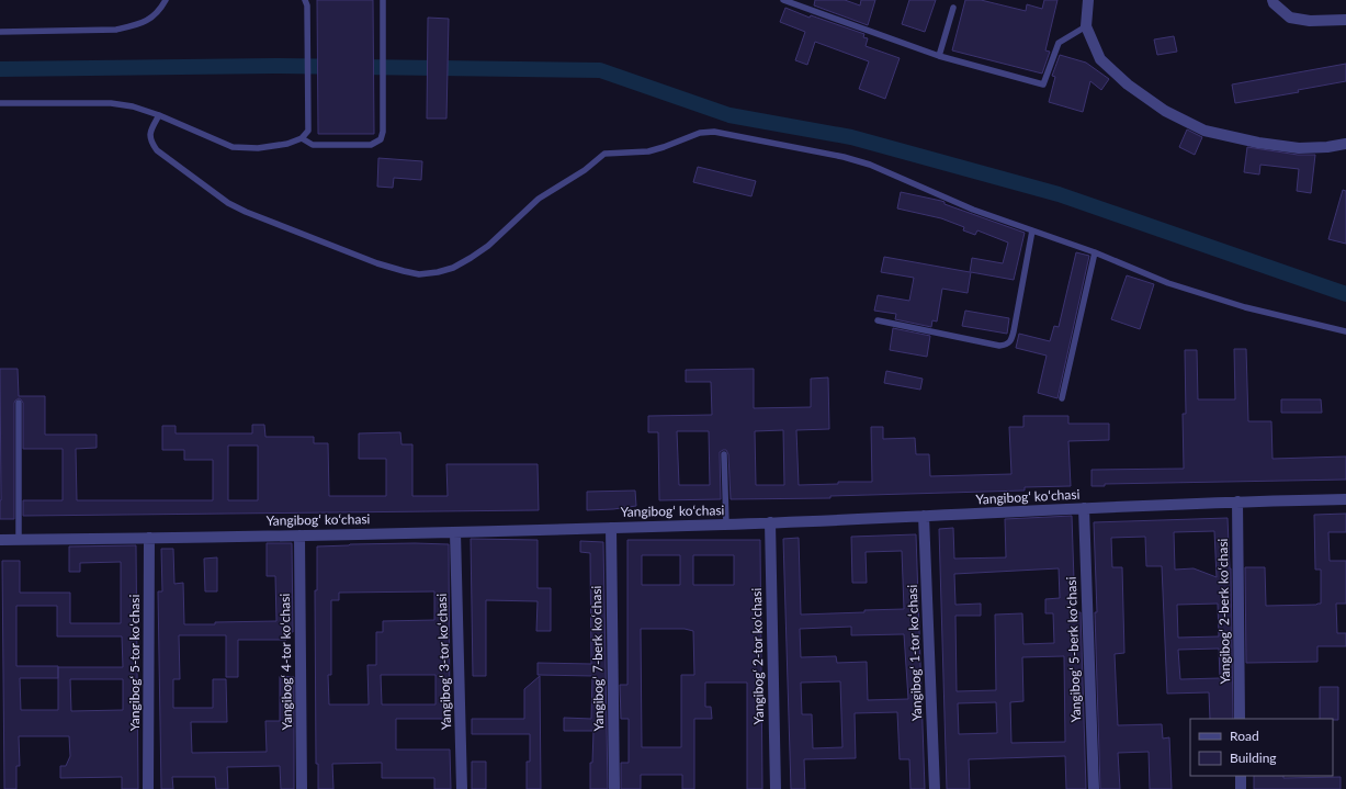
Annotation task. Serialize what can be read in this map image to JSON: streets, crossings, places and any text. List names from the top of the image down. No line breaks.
{"streets":{"street":["Yangibogʻ koʻchasi","Yangibogʻ 2-berk koʻchasi","Yangibogʻ 5-berk koʻchasi","Yangibogʻ 1-tor koʻchasi","Yangibogʻ 2-tor koʻchasi","Yangibogʻ 7-berk koʻchasi","Yangibogʻ 4-tor koʻchasi","Yangibogʻ 3-tor koʻchasi","Yangibogʻ 5-tor koʻchasi"]},"crossings":[["Yangibogʻ koʻchasi","Yangibogʻ 2-berk koʻchasi"],["Yangibogʻ koʻchasi","Yangibogʻ 5-berk koʻchasi"],["Yangibogʻ koʻchasi","Yangibogʻ 1-tor koʻchasi"],["Yangibogʻ koʻchasi","Yangibogʻ 2-tor koʻchasi"],["Yangibogʻ koʻchasi","Yangibogʻ 7-berk koʻchasi"],["Yangibogʻ koʻchasi","Yangibogʻ 4-tor koʻchasi"],["Yangibogʻ koʻchasi","Yangibogʻ 3-tor koʻchasi"],["Yangibogʻ koʻchasi","Yangibogʻ 5-tor koʻchasi"]],"legend":["Road","Building"]}
